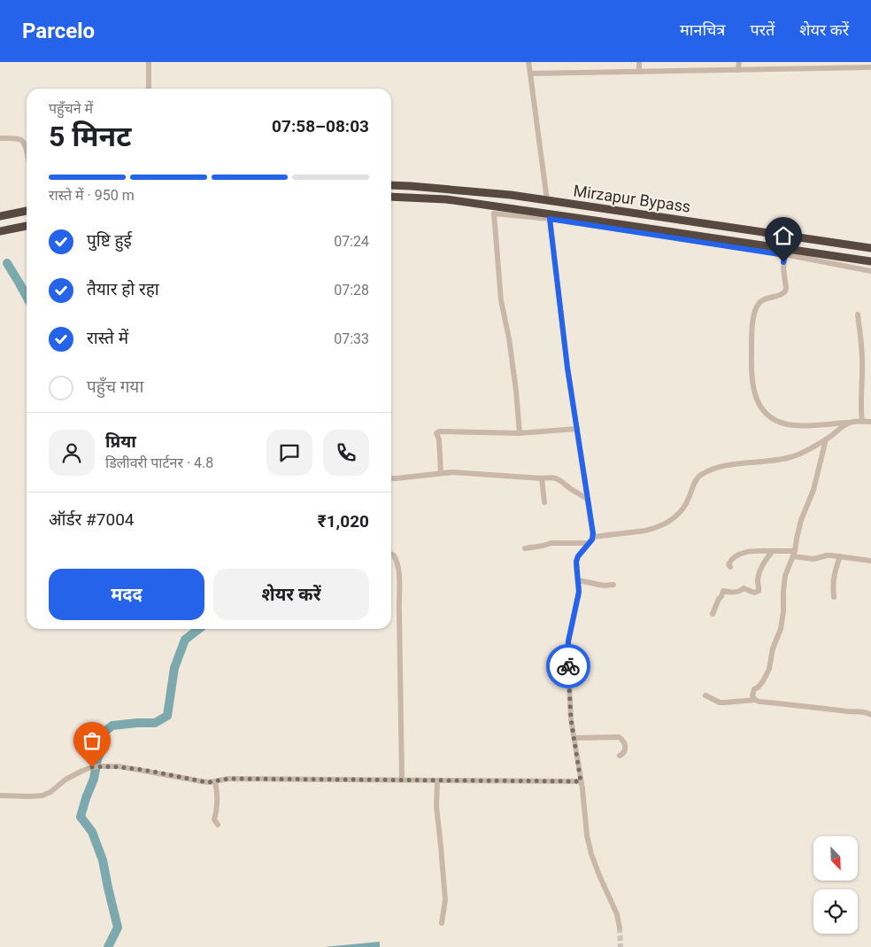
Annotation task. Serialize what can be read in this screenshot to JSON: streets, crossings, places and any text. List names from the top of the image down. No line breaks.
{"streets":{"highway":["Mirzapur Bypass"]},"north":"bottom right","page":{"header":"Parcelo","nav":["मानचित्र","परतें","शेयर करें"],"heading":["5 मिनट","पहुँचने में","07:58–08:03"],"panel":["प्रिया","डिलीवरी पार्टनर · 4.8","ऑर्डर #7004","₹1,020"],"bar":"रास्ते में · 950 m","list":[["पुष्टि हुई","07:24"],["तैयार हो रहा","07:28"],["रास्ते में","07:33"],"पहुँच गया"],"buttons":["मदद","शेयर करें"]}}
